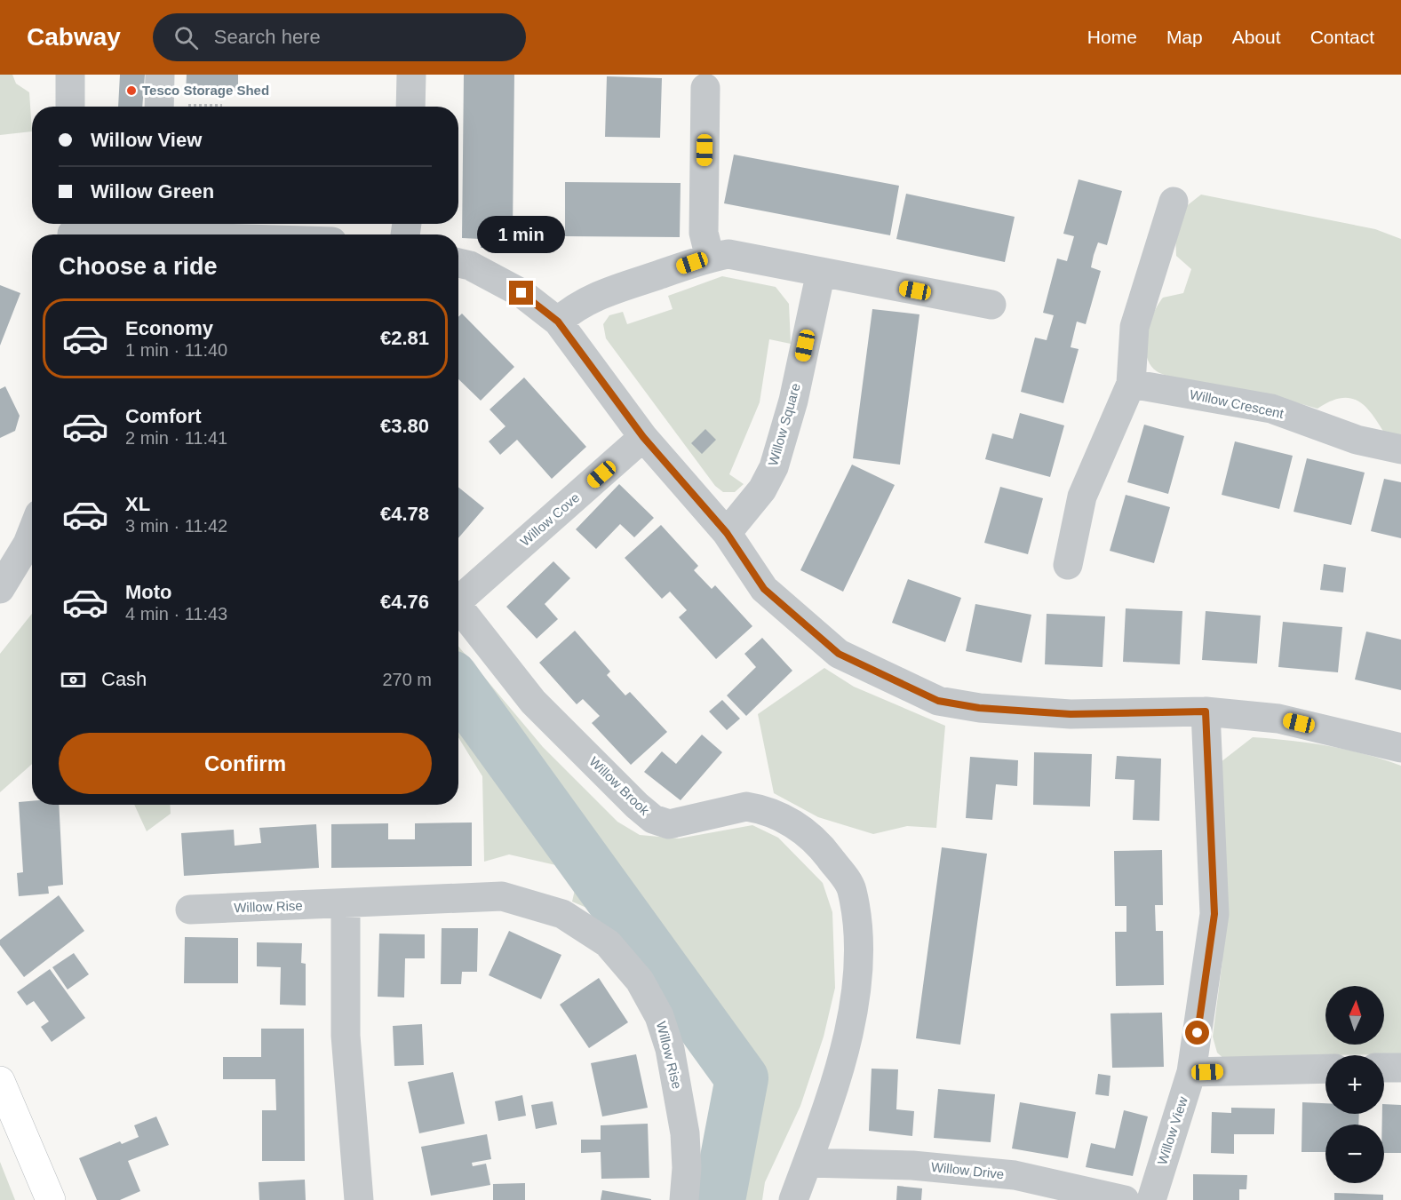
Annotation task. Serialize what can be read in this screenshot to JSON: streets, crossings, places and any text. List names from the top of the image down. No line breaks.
{"streets":{"street":["Willow Crescent","Willow Square","Willow Cove","Willow Brook","Willow Rise","Willow View","Willow Drive"]},"crossings":[["Willow Brook","Willow Drive"]],"places":["Tesco Storage Shed"],"north":"top","page":{"header":"Cabway","search":"Search here","nav":["Home","Map","About","Contact"],"banner":["Willow View","Willow Green"],"bubble":"1 min","heading":"Choose a ride","list":[{"name":"Economy","note":"1 min · 11:40","value":"€2.81"},{"name":"Comfort","note":"2 min · 11:41","value":"€3.80"},{"name":"XL","note":"3 min · 11:42","value":"€4.78"},{"name":"Moto","note":"4 min · 11:43","value":"€4.76"}],"pay":["Cash","270 m"],"buttons":"Confirm","map_buttons":["+","−"]}}
